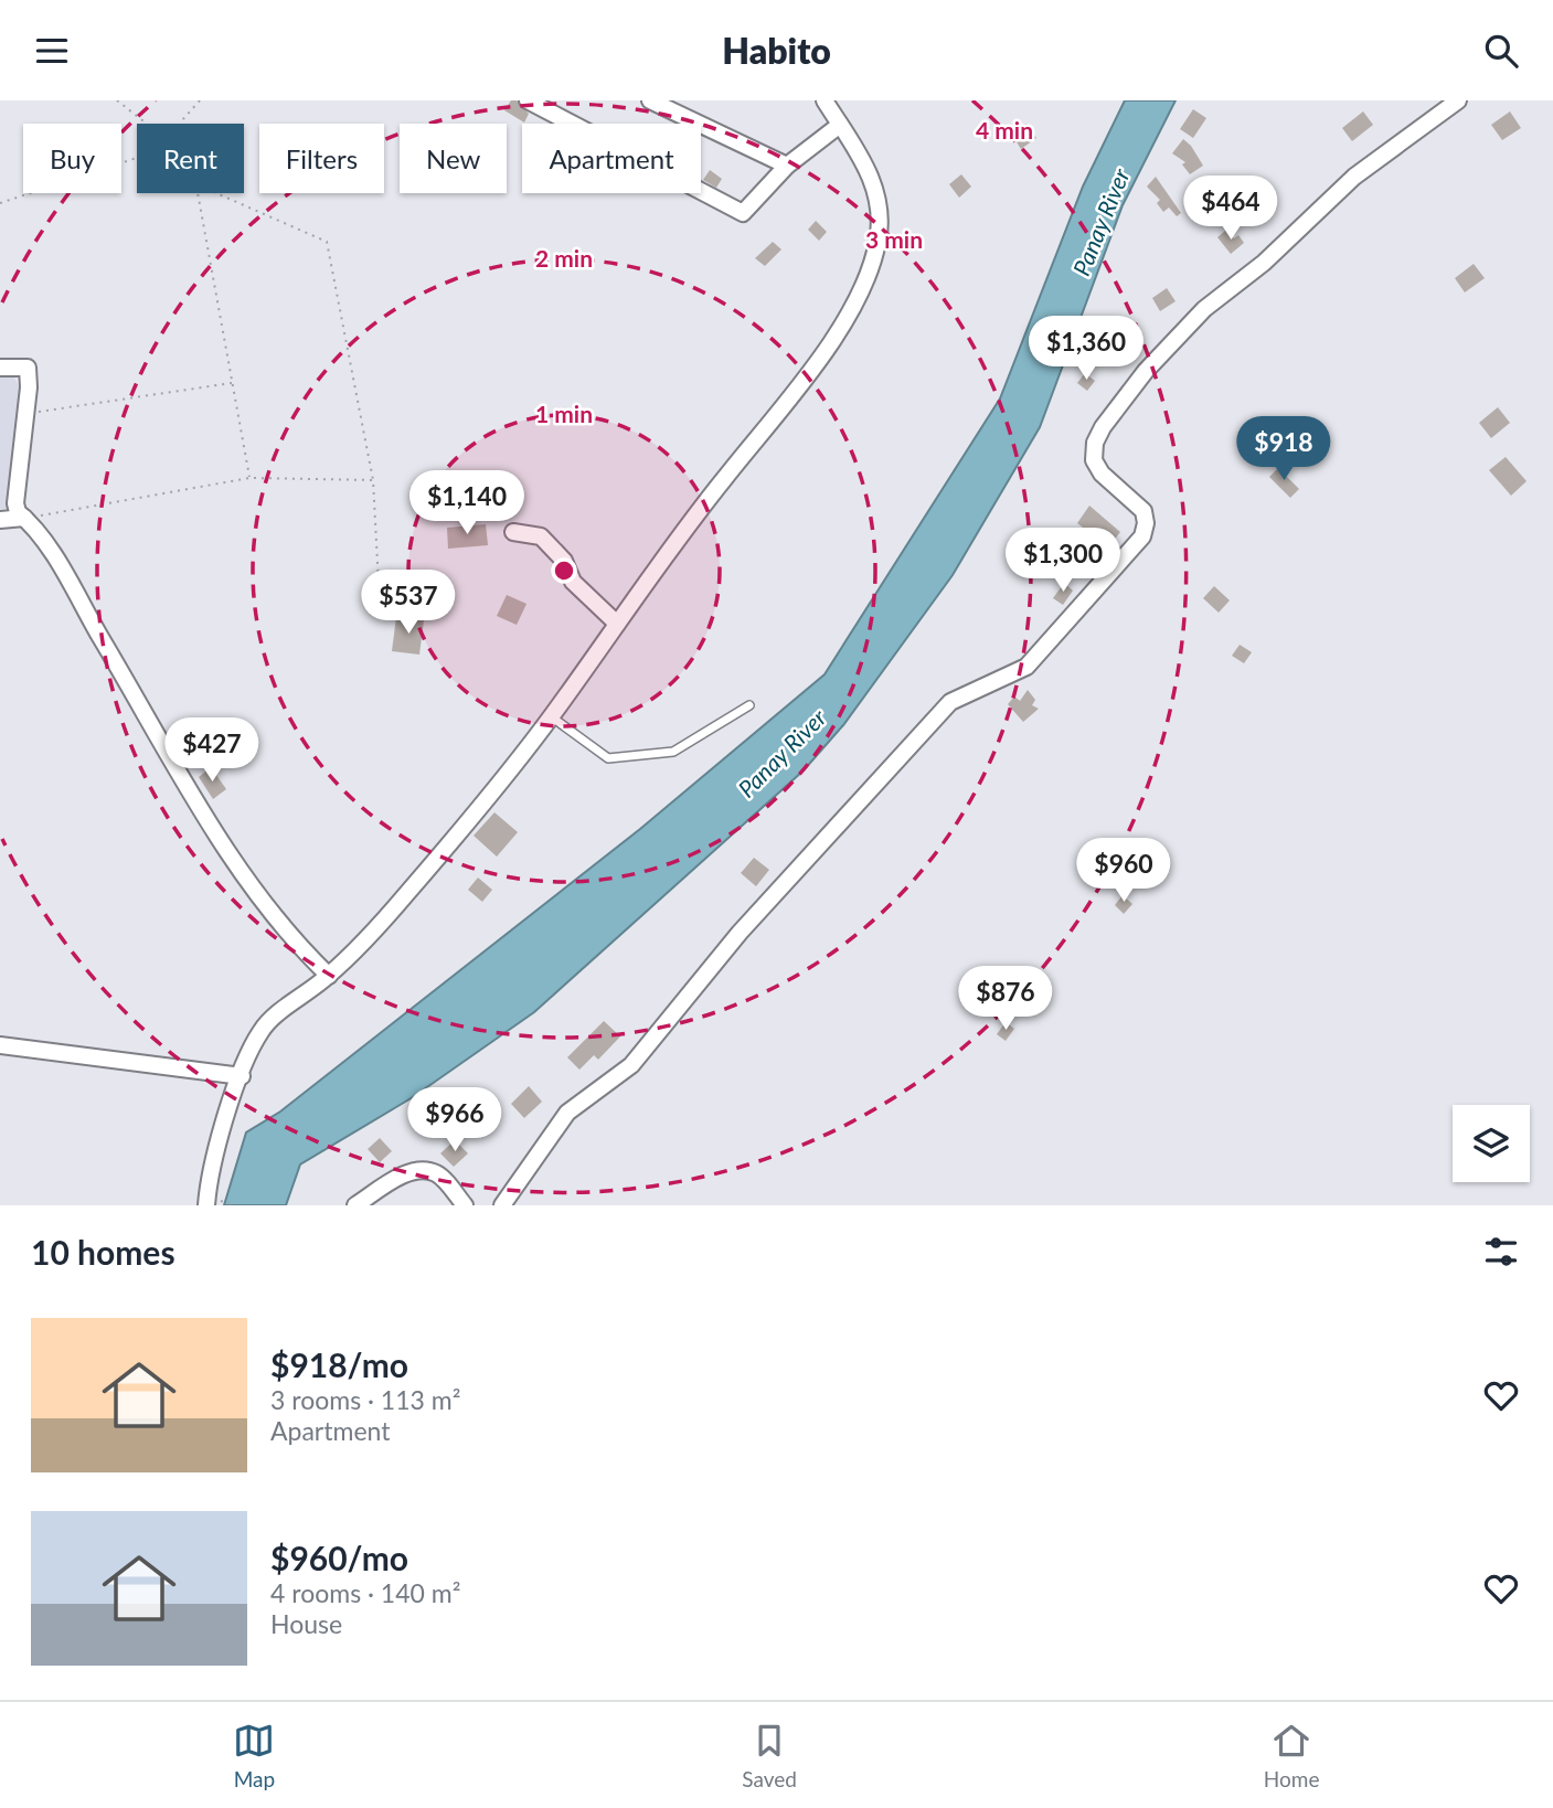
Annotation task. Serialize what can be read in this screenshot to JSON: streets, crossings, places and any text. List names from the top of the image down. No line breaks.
{"water":["Panay River"],"page":{"header":"Habito","chip":["Buy","Rent","Filters","New","Apartment"],"price":["$464","$1,360","$918","$1,140","$1,300","$537","$427","$960","$876","$966"],"heading":"10 homes","list":[{"name":"$918/mo","note":"3 rooms · 113 m² · Apartment"},{"name":"$960/mo","note":"4 rooms · 140 m² · House"}],"tabs":["Map","Saved","Home"]},"rings":["4 min","3 min","2 min","1 min"]}
